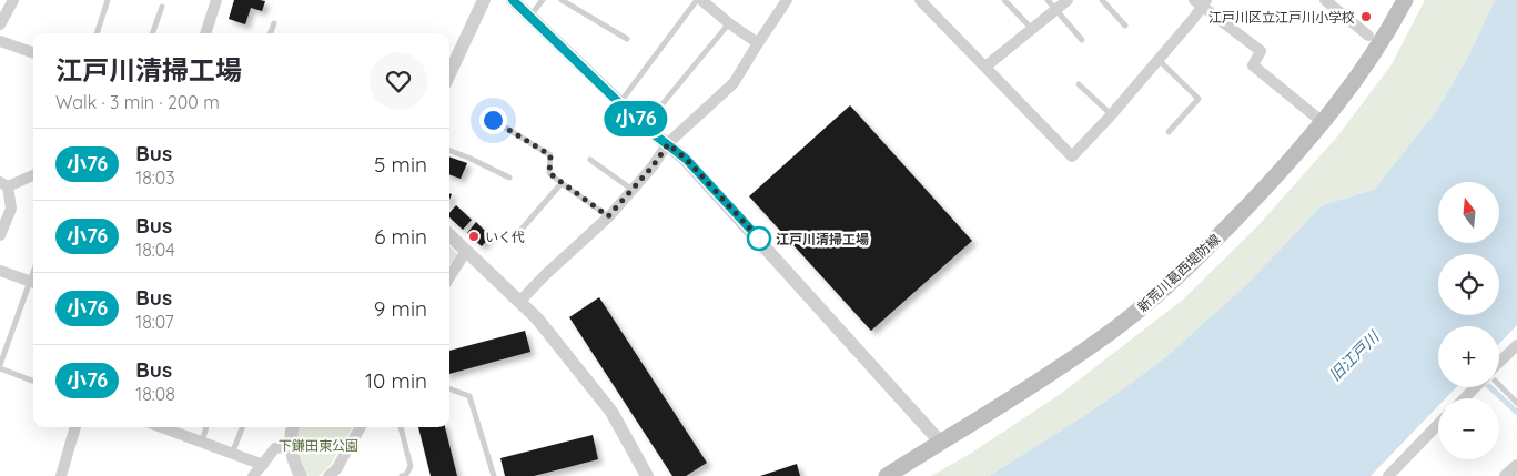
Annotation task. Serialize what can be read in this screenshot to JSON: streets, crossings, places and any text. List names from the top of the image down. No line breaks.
{"streets":{"main road":["新荒川葛西堤防線"]},"water":["旧江戸川"],"parks":["下鎌田東公園"],"places":["江戸川区立江戸川小学校","いく代","江戸川清掃工場"],"lines":["bus line 小76"],"north":"top","page":{"on_map":"小76","heading":["江戸川清掃工場","Walk · 3 min · 200 m"],"list":[{"mark":"小76","name":"Bus","note":"18:03","value":"5 min"},{"mark":"小76","name":"Bus","note":"18:04","value":"6 min"},{"mark":"小76","name":"Bus","note":"18:07","value":"9 min"},{"mark":"小76","name":"Bus","note":"18:08","value":"10 min"}],"map_buttons":["+","−"]}}
